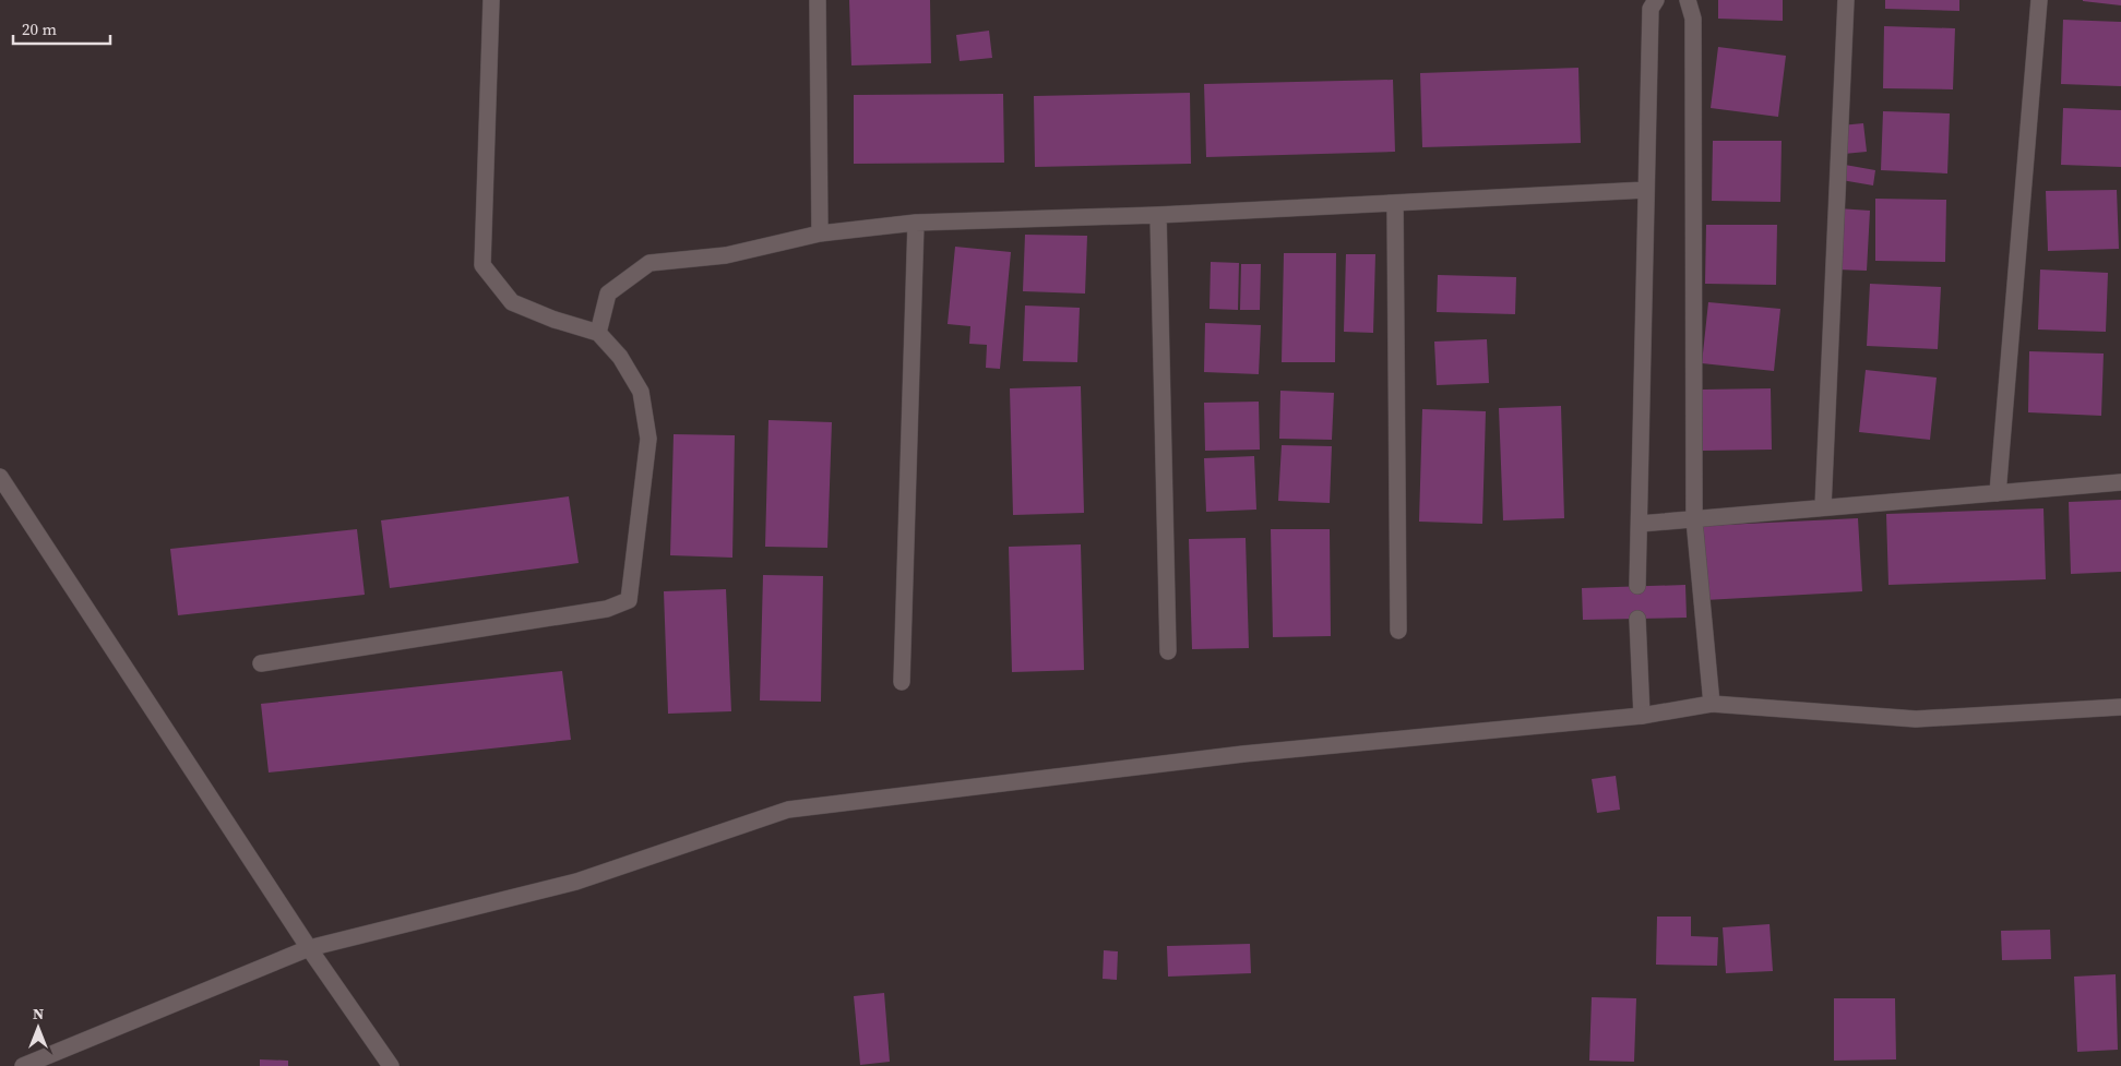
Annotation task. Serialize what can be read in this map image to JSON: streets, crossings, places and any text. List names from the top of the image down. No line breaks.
{"scale_bar":"20 m","north":"top"}
